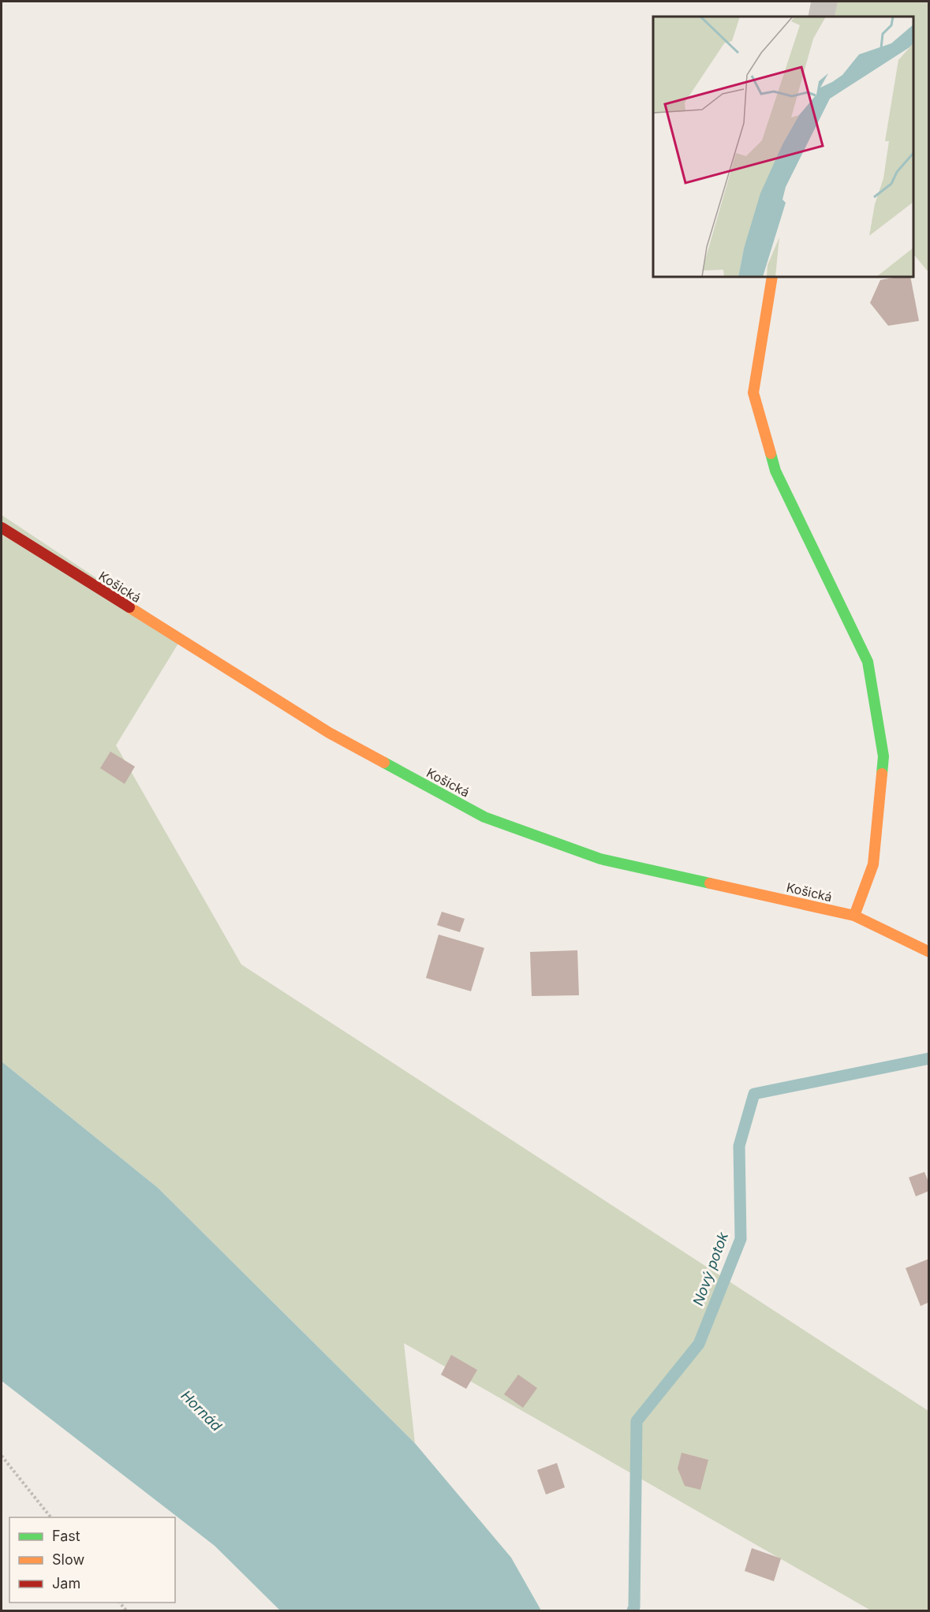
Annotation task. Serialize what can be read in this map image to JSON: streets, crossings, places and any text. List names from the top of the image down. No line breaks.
{"streets":{"street":["Košická"]},"water":["Nový potok","Hornád"],"legend":["Fast","Slow","Jam"]}
